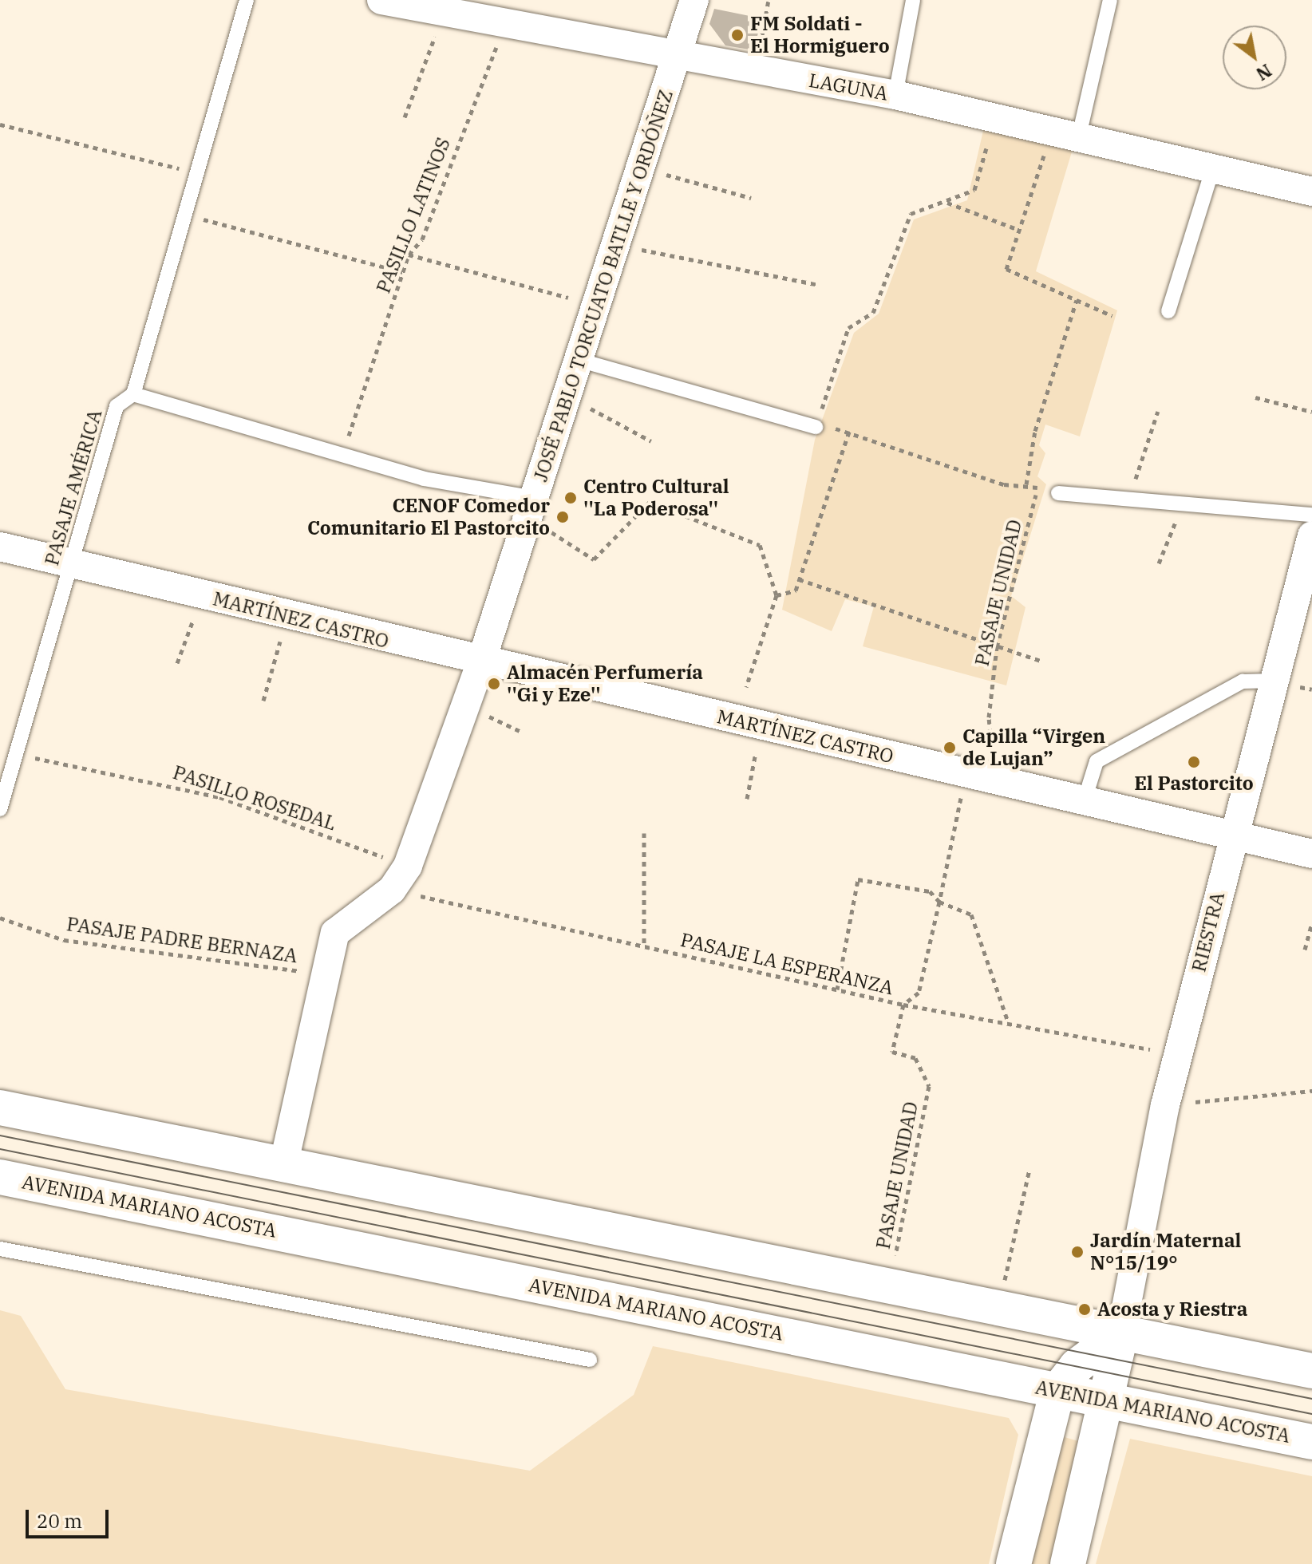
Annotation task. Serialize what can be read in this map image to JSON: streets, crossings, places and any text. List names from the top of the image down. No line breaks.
{"streets":{"main road":["AVENIDA MARIANO ACOSTA"],"street":["LAGUNA","JOSÉ PABLO TORCUATO BATLLE Y ORDÓÑEZ","MARTÍNEZ CASTRO","RIESTRA"],"lane":["PASAJE AMÉRICA"],"path":["PASILLO LATINOS","PASAJE UNIDAD","PASILLO ROSEDAL","PASAJE PADRE BERNAZA","PASAJE LA ESPERANZA"]},"crossings":[["LAGUNA","PASILLO LATINOS"],["LAGUNA","JOSÉ PABLO TORCUATO BATLLE Y ORDÓÑEZ"],["JOSÉ PABLO TORCUATO BATLLE Y ORDÓÑEZ","MARTÍNEZ CASTRO"],["JOSÉ PABLO TORCUATO BATLLE Y ORDÓÑEZ","PASILLO ROSEDAL"],["JOSÉ PABLO TORCUATO BATLLE Y ORDÓÑEZ","PASAJE PADRE BERNAZA"],["JOSÉ PABLO TORCUATO BATLLE Y ORDÓÑEZ","PASAJE LA ESPERANZA"],["PASAJE AMÉRICA","MARTÍNEZ CASTRO"],["PASAJE AMÉRICA","PASILLO ROSEDAL"],["PASAJE UNIDAD","MARTÍNEZ CASTRO"],["PASAJE UNIDAD","PASAJE LA ESPERANZA"],["MARTÍNEZ CASTRO","RIESTRA"],["RIESTRA","PASAJE LA ESPERANZA"]],"places":["FM Soldati - El Hormiguero","Centro Cultural ''La Poderosa''","CENOF Comedor Comunitario El Pastorcito","Almacén Perfumería ''Gi y Eze''","Capilla “Virgen de Lujan”","El Pastorcito","Jardín Maternal N°15/19°","Acosta y Riestra"],"scale_bar":"20 m","north":"bottom right"}
